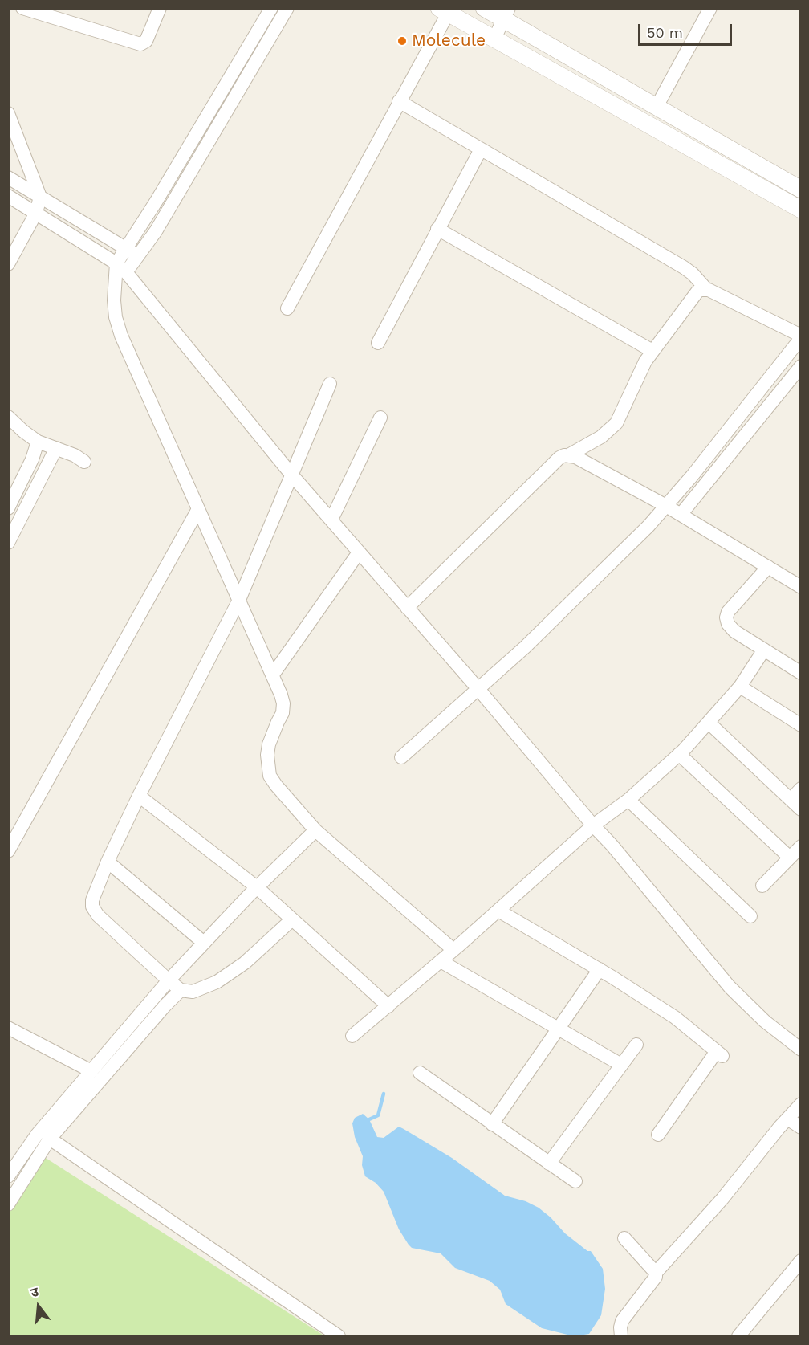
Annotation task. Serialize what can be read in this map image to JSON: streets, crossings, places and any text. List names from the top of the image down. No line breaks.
{"places":["Molecule"],"scale_bar":"50 m","north":"top"}
